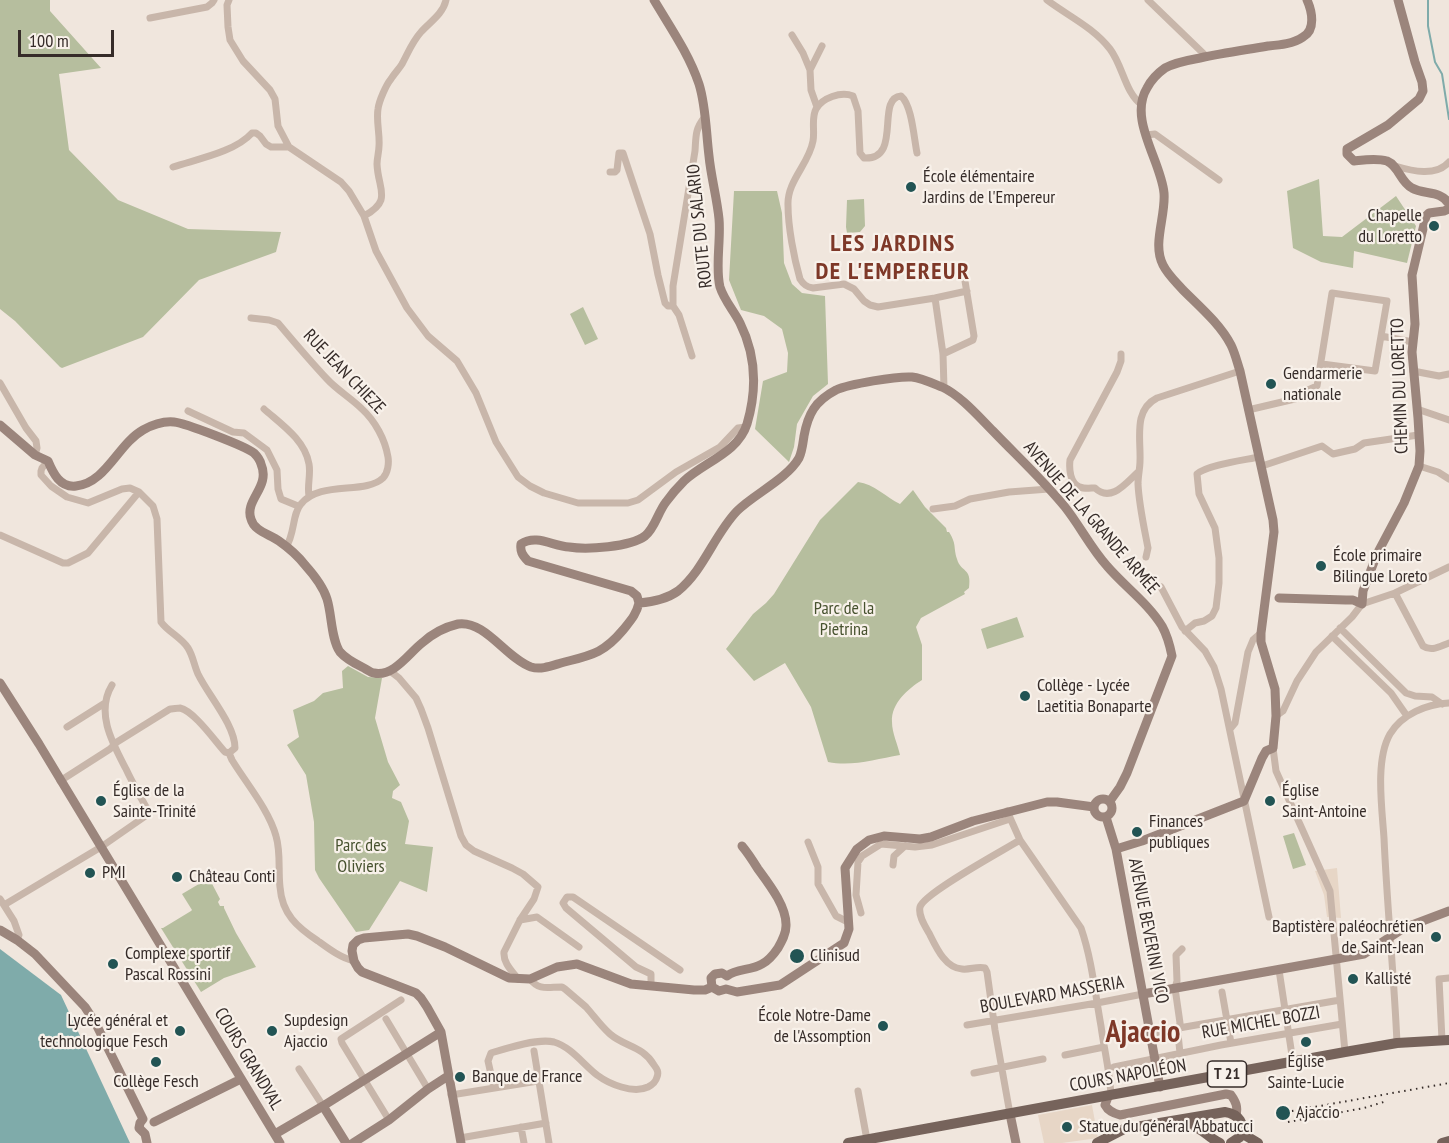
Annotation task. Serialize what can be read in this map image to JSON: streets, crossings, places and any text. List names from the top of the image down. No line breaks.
{"streets":{"main road":["ROUTE DU SALARIO","CHEMIN DU LORETTO","AVENUE DE LA GRANDE ARMÉE","AVENUE BEVERINI VICO","COURS GRANDVAL","T 21","COURS NAPOLÉON"],"street":["RUE JEAN CHIEZE","BOULEVARD MASSERIA","RUE MICHEL BOZZI"]},"crossings":[["ROUTE DU SALARIO","AVENUE DE LA GRANDE ARMÉE"],["AVENUE DE LA GRANDE ARMÉE","AVENUE BEVERINI VICO"],["AVENUE BEVERINI VICO","BOULEVARD MASSERIA"],["AVENUE BEVERINI VICO","RUE MICHEL BOZZI"],["AVENUE BEVERINI VICO","COURS NAPOLÉON"]],"districts":["LES JARDINS DE L'EMPEREUR","Ajaccio"],"parks":["Parc de la Pietrina","Parc des Oliviers"],"places":["École élémentaire Jardins de l'Empereur","Chapelle du Loretto","Gendarmerie nationale","École primaire Bilingue Loreto","Collège - Lycée Laetitia Bonaparte","Église de la Sainte-Trinité","Église Saint-Antoine","Finances publiques","PMI","Château Conti","Baptistère paléochrétien de Saint-Jean","Clinisud","Complexe sportif Pascal Rossini","Kallisté","École Notre-Dame de l'Assomption","Lycée général et technologique Fesch","Supdesign Ajaccio","Église Sainte-Lucie","Collège Fesch","Banque de France","Ajaccio","Statue du général Abbatucci"],"scale_bar":"100 m"}
